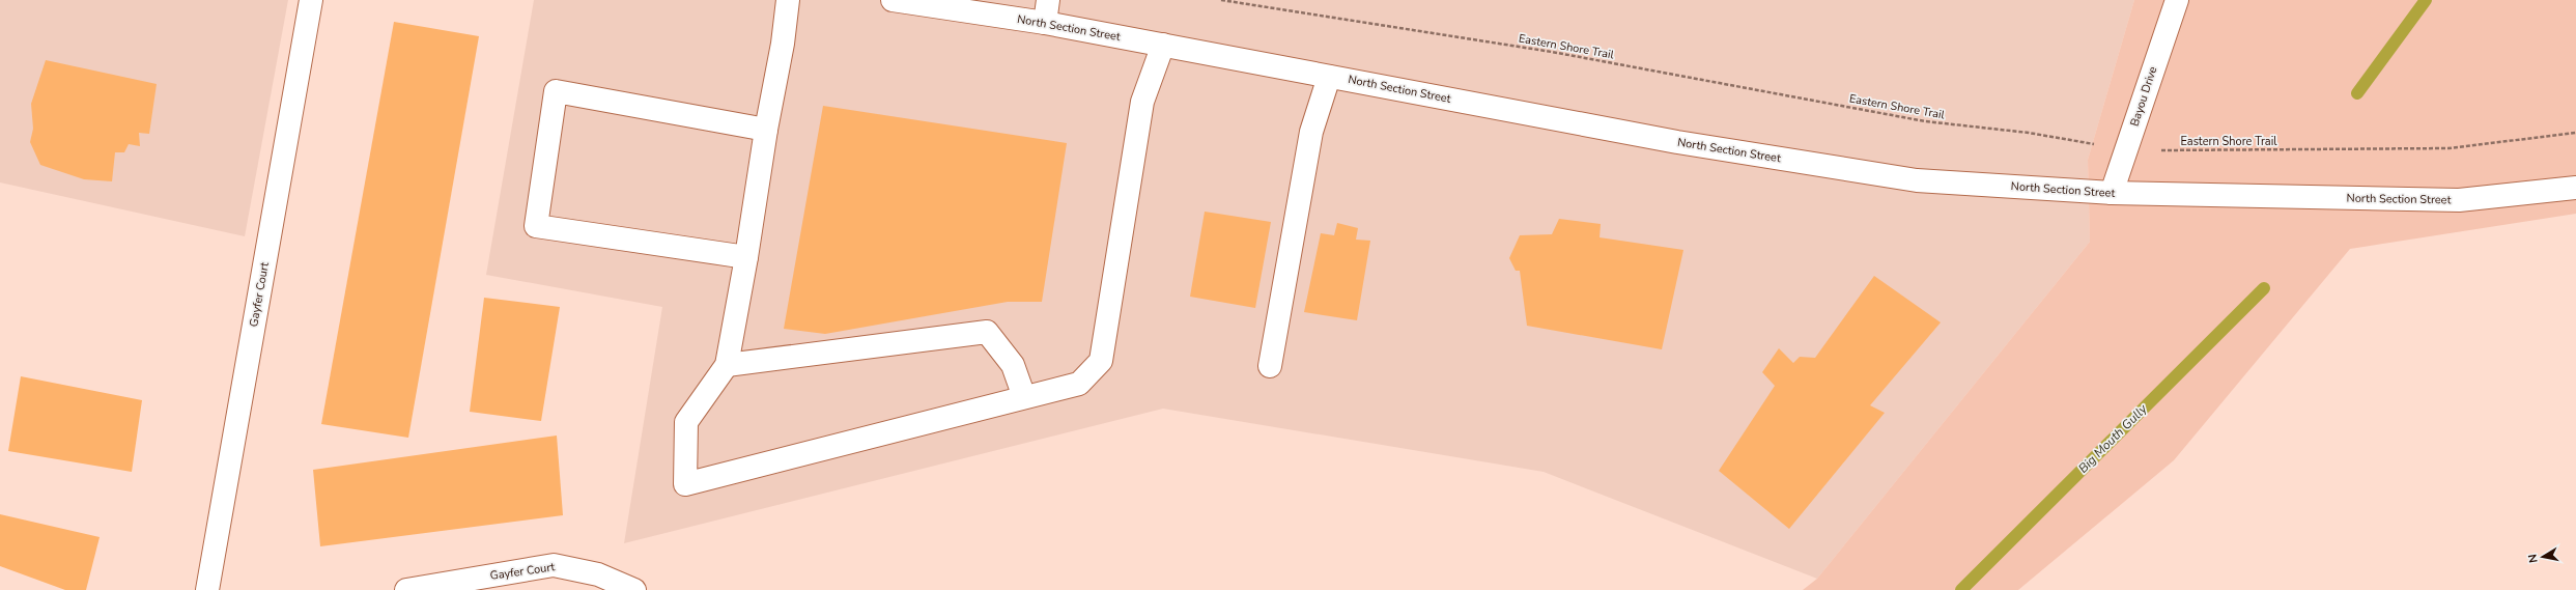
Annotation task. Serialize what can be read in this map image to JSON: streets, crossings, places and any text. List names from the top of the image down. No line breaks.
{"streets":{"main road":["North Section Street","Bayou Drive","Gayfer Court"],"path":["Eastern Shore Trail"]},"crossings":[["North Section Street","Bayou Drive"],["Eastern Shore Trail","Bayou Drive"]],"water":["Big Mouth Gully"],"north":"left"}
